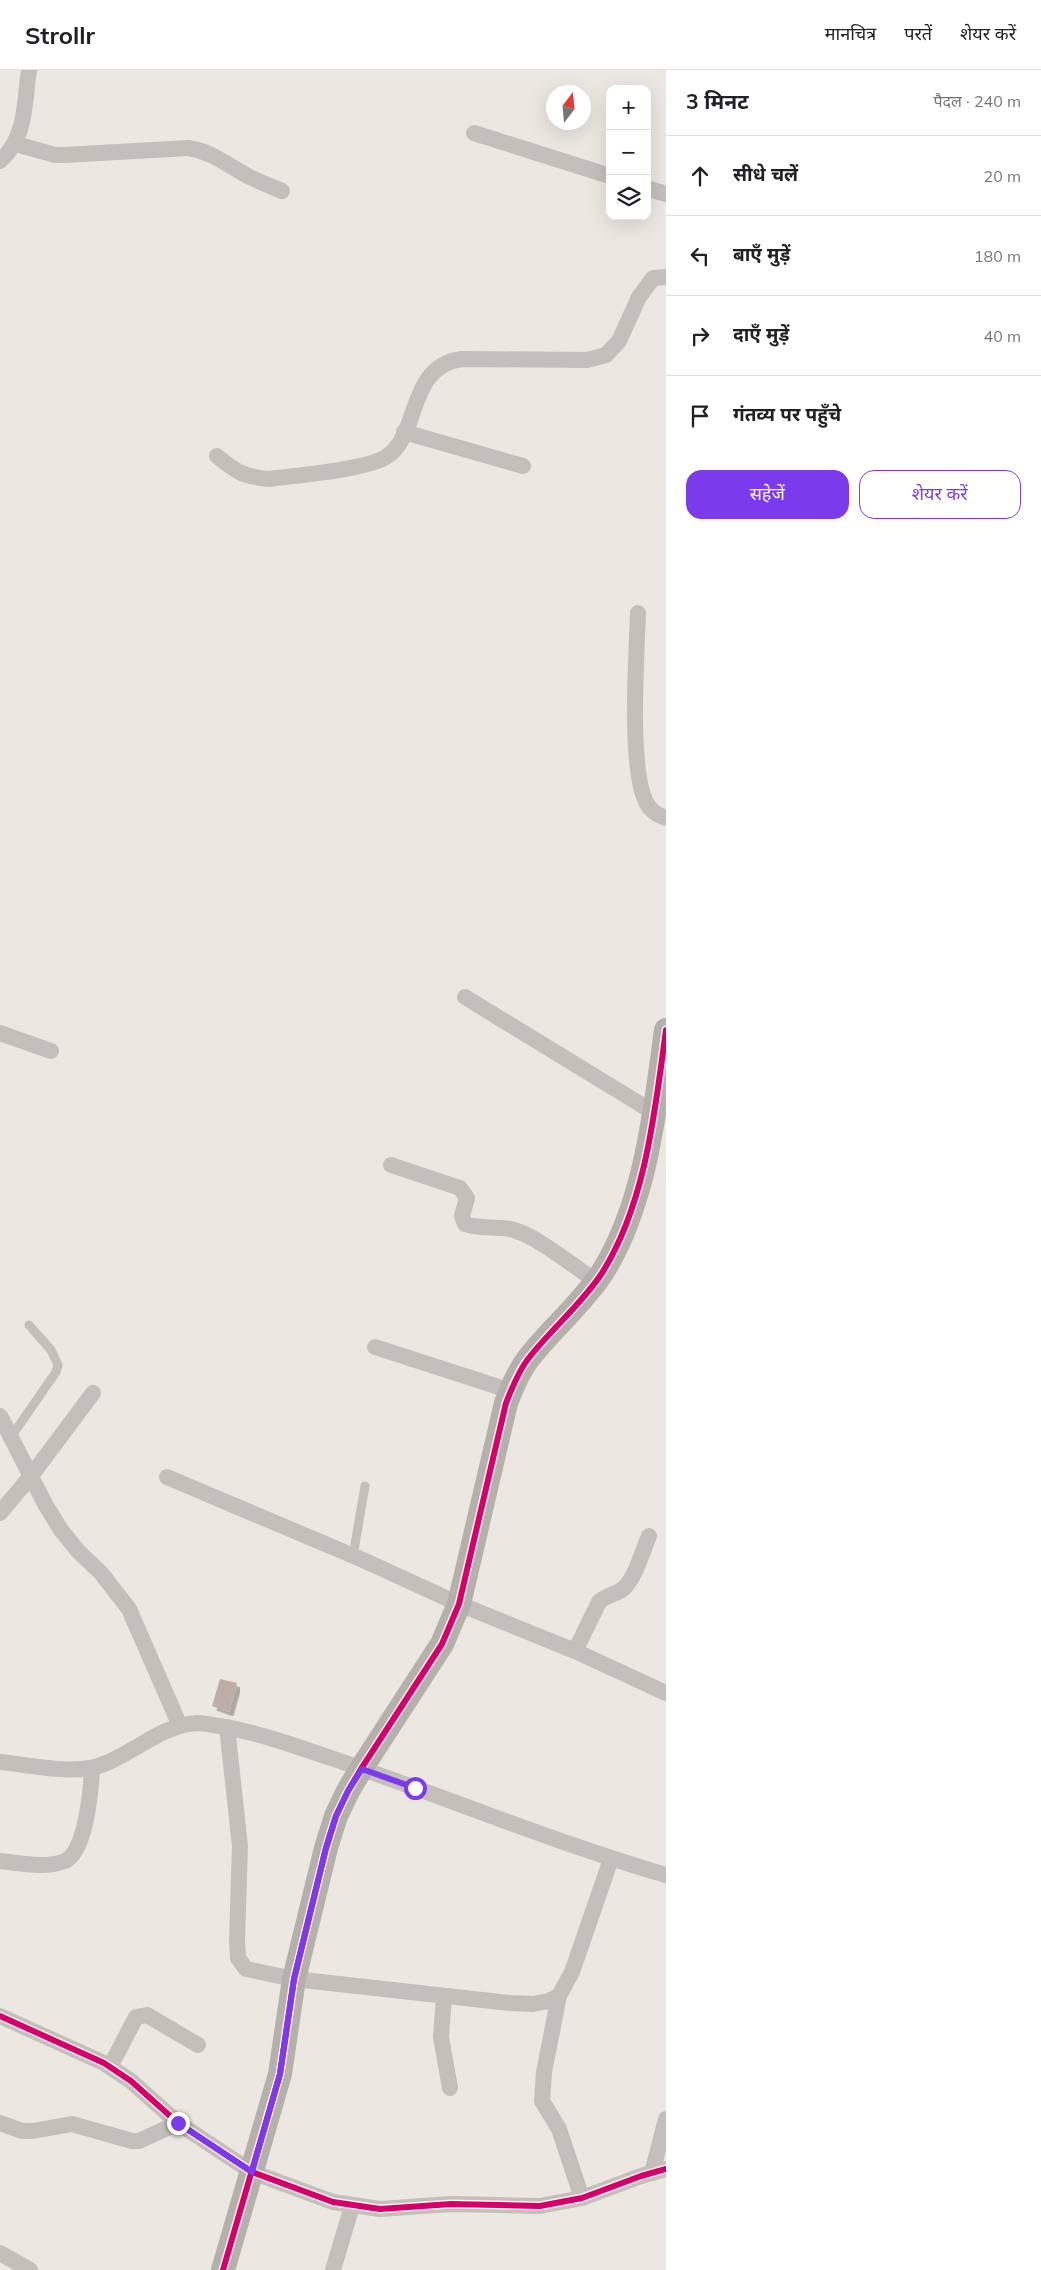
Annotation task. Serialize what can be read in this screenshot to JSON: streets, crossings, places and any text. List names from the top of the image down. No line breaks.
{"north":"top","page":{"header":"Strollr","nav":["मानचित्र","परतें","शेयर करें"],"heading":["3 मिनट","पैदल · 240 m"],"map_buttons":["+","−"],"list":[["सीधे चलें","20 m"],["बाएँ मुड़ें","180 m"],["दाएँ मुड़ें","40 m"],"गंतव्य पर पहुँचे"],"buttons":["सहेजें","शेयर करें"]}}
